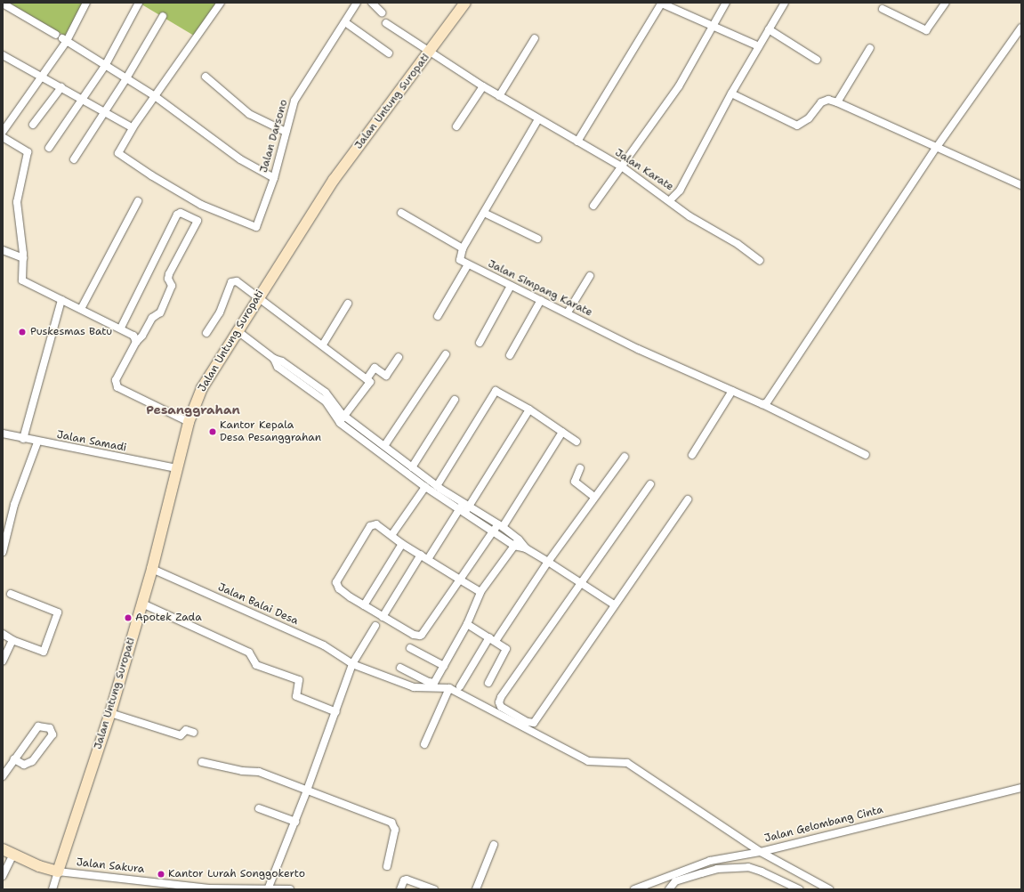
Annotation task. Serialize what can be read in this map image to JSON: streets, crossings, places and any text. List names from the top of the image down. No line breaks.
{"streets":{"main road":["Jalan Untung Suropati"],"street":["Jalan Darsono","Jalan Karate","Jalan Simpang Karate","Jalan Samadi","Jalan Balai Desa","Jalan Gelombang Cinta","Jalan Sakura"]},"crossings":[["Jalan Untung Suropati","Jalan Karate"],["Jalan Untung Suropati","Jalan Samadi"],["Jalan Untung Suropati","Jalan Balai Desa"],["Jalan Untung Suropati","Jalan Sakura"]],"districts":["Pesanggrahan"],"places":["Puskesmas Batu","Kantor Kepala Desa Pesanggrahan","Apotek Zada","Kantor Lurah Songgokerto"]}
